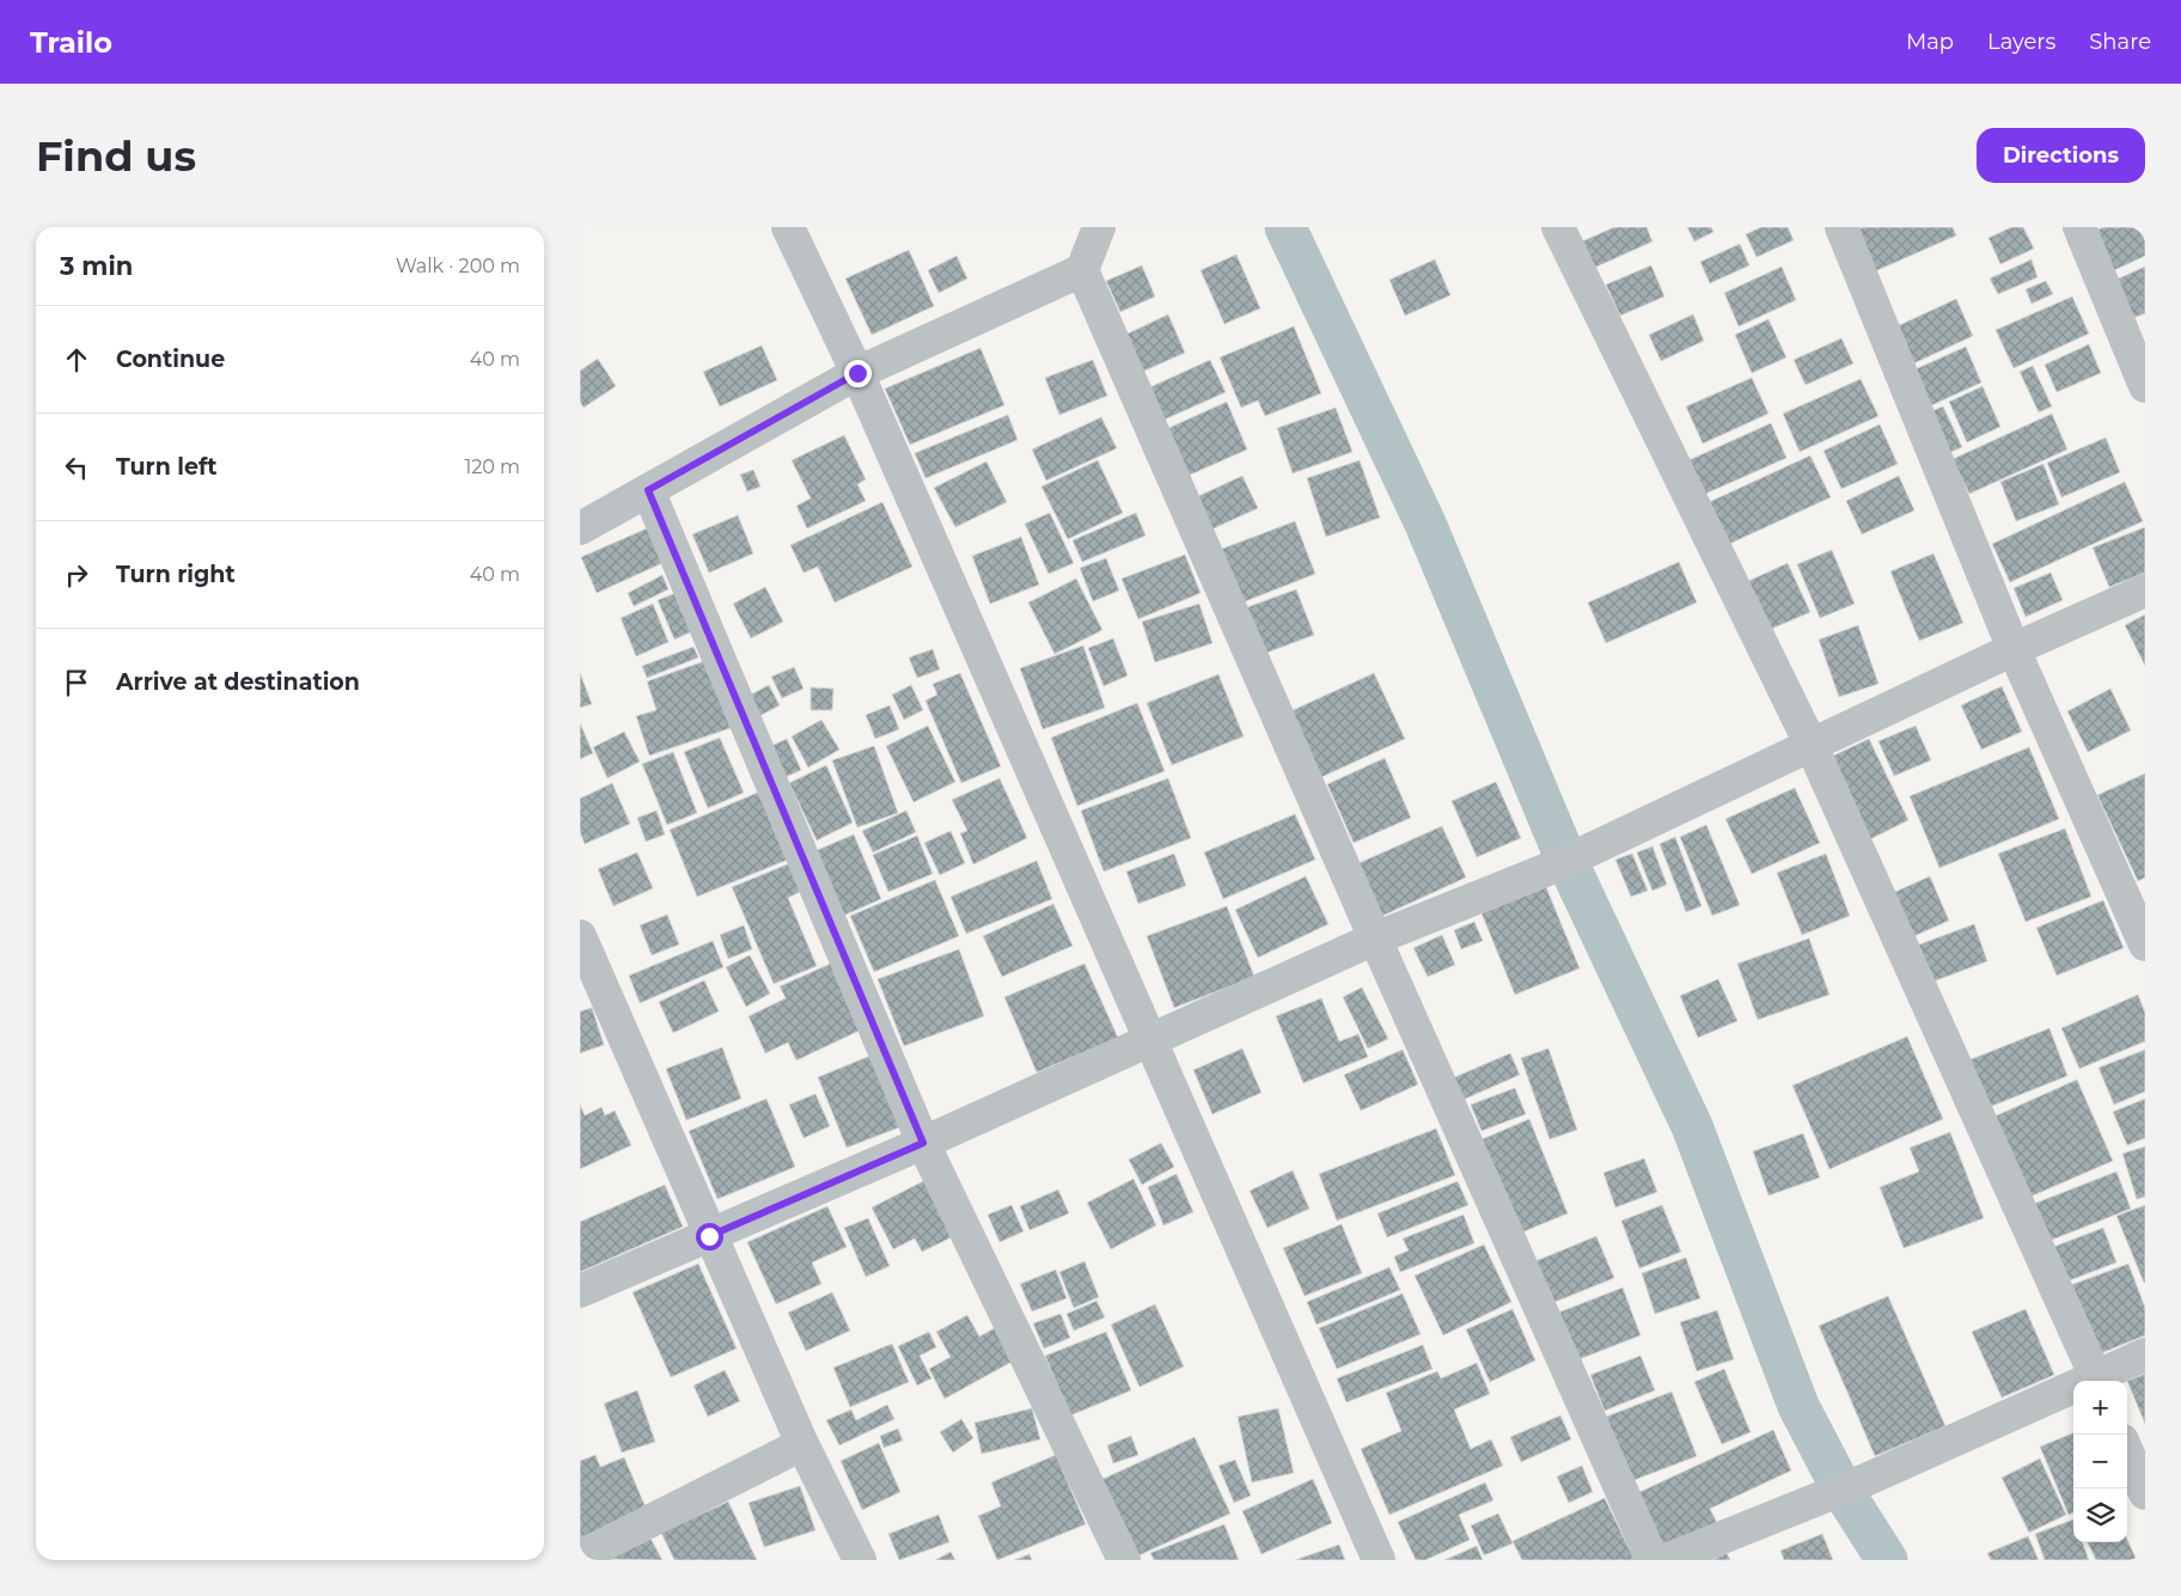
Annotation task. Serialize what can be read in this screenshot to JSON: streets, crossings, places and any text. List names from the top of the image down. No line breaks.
{"page":{"header":"Trailo","nav":["Map","Layers","Share"],"buttons":"Directions","title":"Find us","heading":["3 min","Walk · 200 m"],"list":[["Continue","40 m"],["Turn left","120 m"],["Turn right","40 m"],"Arrive at destination"],"map_buttons":["+","−"]}}
